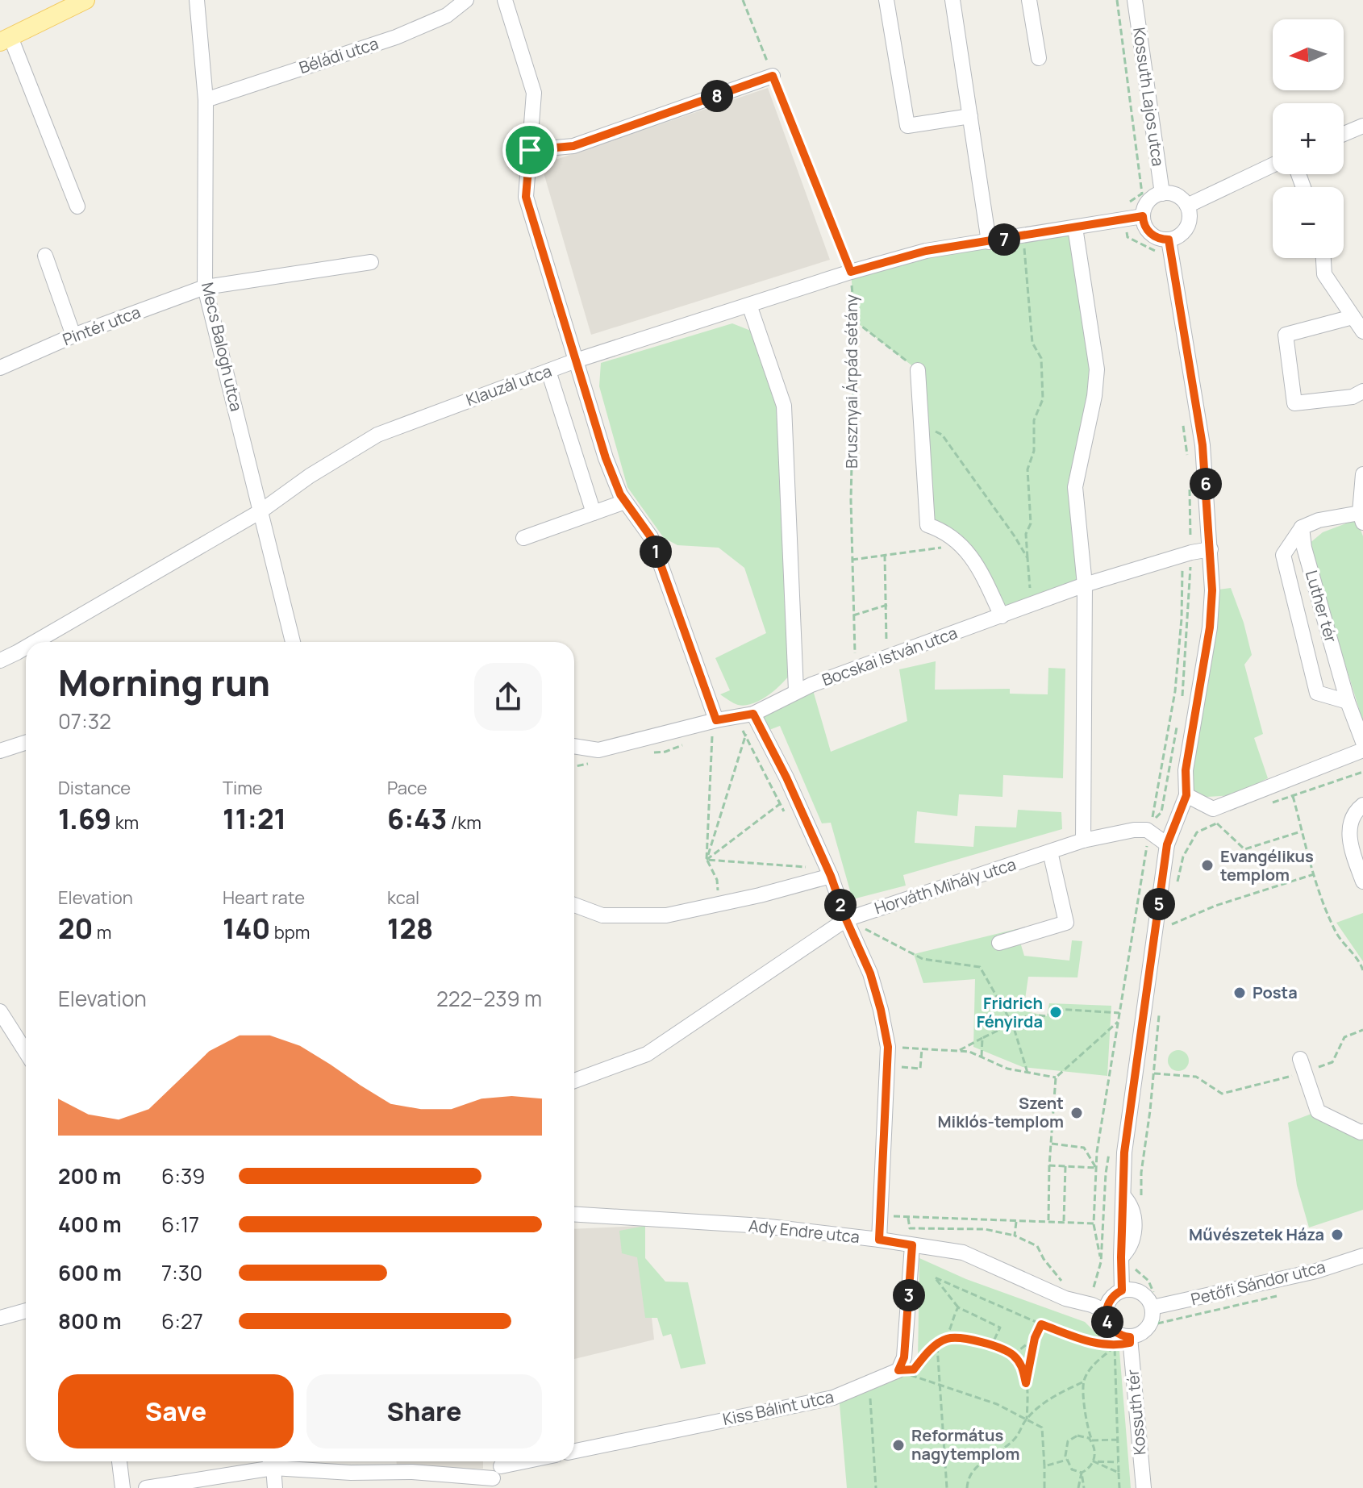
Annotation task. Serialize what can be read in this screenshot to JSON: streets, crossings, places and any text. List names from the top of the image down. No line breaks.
{"streets":{"street":["Béládi utca","Kossuth Lajos utca","Pintér utca","Mecs Balogh utca","Klauzál utca","Luther tér","Bocskai István utca","Horváth Mihály utca","Ady Endre utca","Petőfi Sándor utca","Kiss Bálint utca","Kossuth tér"],"path":["Brusznyai Árpád sétány"]},"crossings":[["Béládi utca","Mecs Balogh utca"],["Kossuth Lajos utca","Klauzál utca"],["Pintér utca","Mecs Balogh utca"],["Mecs Balogh utca","Klauzál utca"],["Brusznyai Árpád sétány","Klauzál utca"],["Brusznyai Árpád sétány","Bocskai István utca"],["Ady Endre utca","Petőfi Sándor utca"],["Ady Endre utca","Kossuth tér"],["Petőfi Sándor utca","Kossuth tér"]],"places":["Evangélikus templom","Posta","Fridrich Fényirda","Szent Miklós-templom","Művészetek Háza","Református nagytemplom"],"north":"left","page":{"map_buttons":["+","−"],"pins":["8","7","6","1","5","2","3","4"],"heading":["Morning run","07:32"],"stats":[["Distance","1.69 km"],["Time","11:21"],["Pace","6:43 /km"],["Elevation","20 m"],["Heart rate","140 bpm"],["kcal","128"]],"chart":["Elevation","222–239 m"],"list":[{"name":"200 m","note":"6:39"},{"name":"400 m","note":"6:17"},{"name":"600 m","note":"7:30"},{"name":"800 m","note":"6:27"}],"buttons":["Save","Share"]}}
